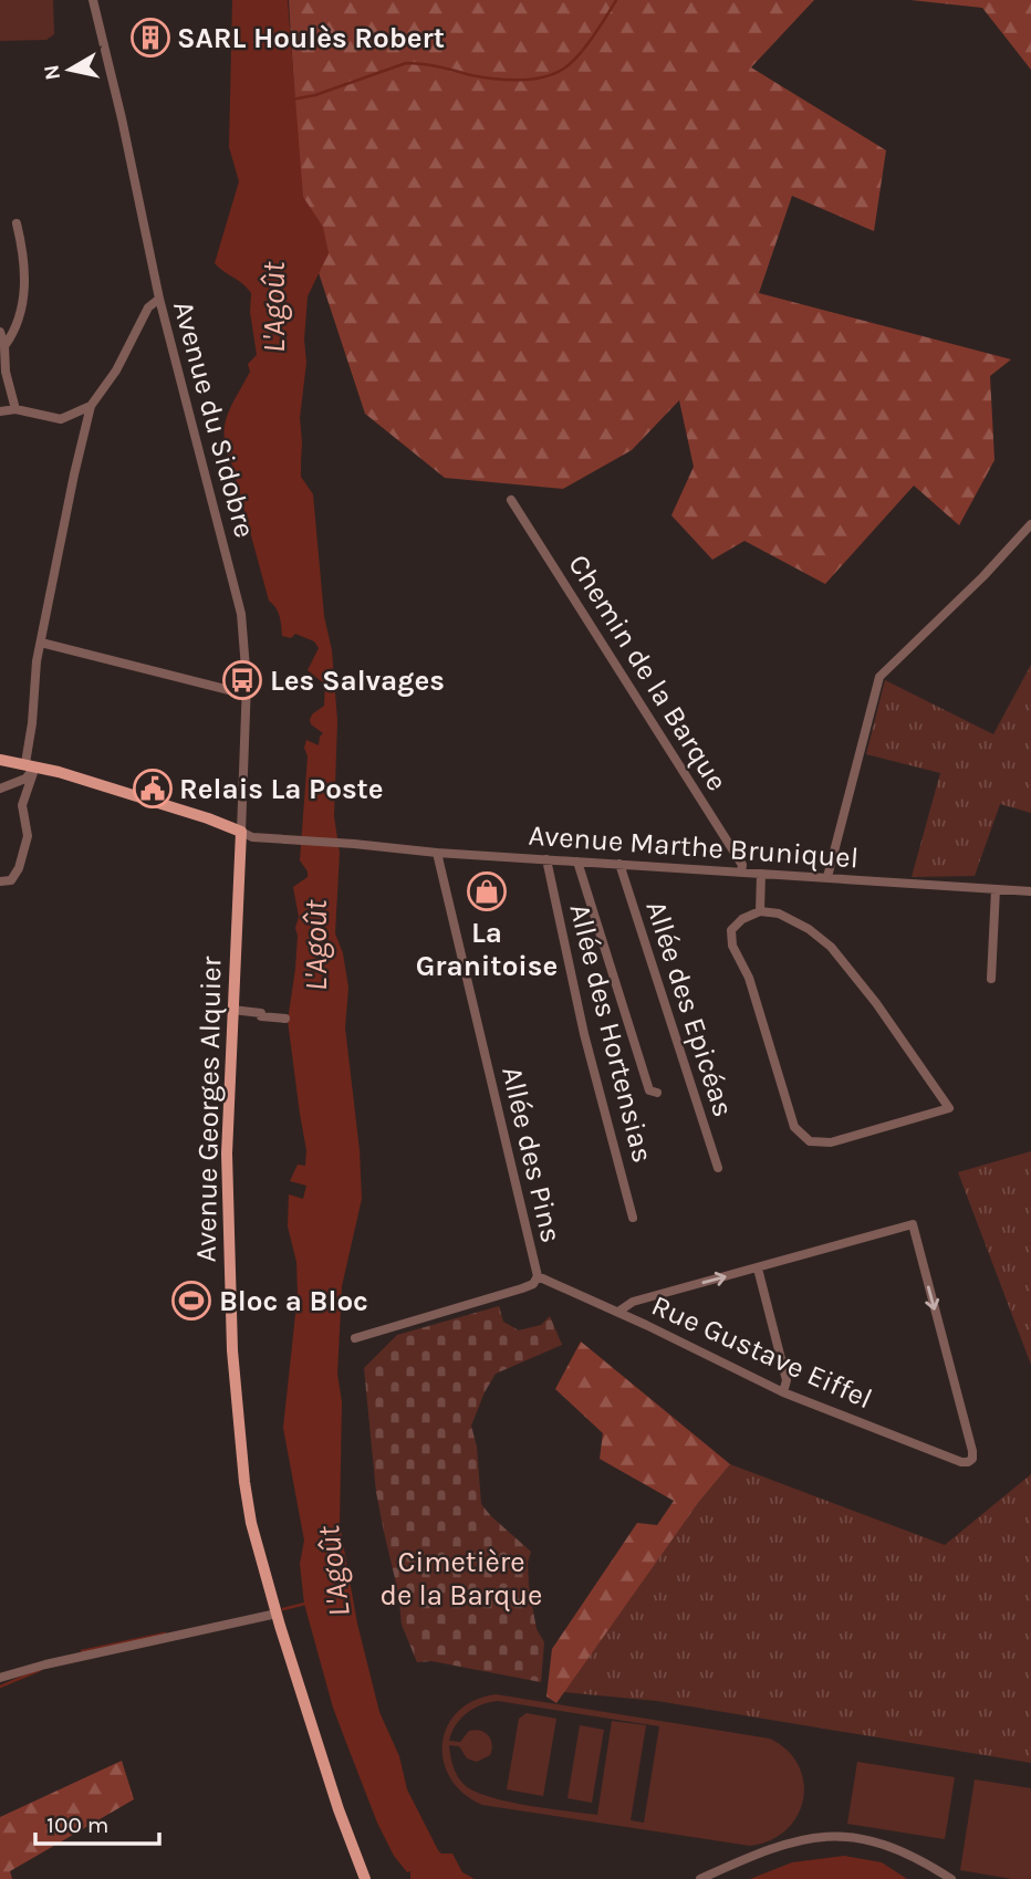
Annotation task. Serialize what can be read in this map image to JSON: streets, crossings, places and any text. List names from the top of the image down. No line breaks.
{"streets":{"main road":["Avenue Georges Alquier"],"street":["Avenue du Sidobre","Chemin de la Barque","Avenue Marthe Bruniquel","Allée des Epicéas","Allée des Hortensias","Allée des Pins","Rue Gustave Eiffel"]},"crossings":[["Avenue du Sidobre","Avenue Marthe Bruniquel"],["Avenue du Sidobre","Avenue Georges Alquier"],["Chemin de la Barque","Avenue Marthe Bruniquel"],["Avenue Marthe Bruniquel","Allée des Epicéas"],["Avenue Marthe Bruniquel","Allée des Hortensias"],["Avenue Marthe Bruniquel","Avenue Georges Alquier"],["Avenue Marthe Bruniquel","Allée des Pins"],["Allée des Pins","Rue Gustave Eiffel"]],"water":["L'Agoût"],"parks":["Cimetière de la Barque"],"places":{"building":["SARL Houlès Robert"],"bus stop":["Les Salvages"],"public building":["Relais La Poste"],"shop":["La Granitoise"],"sports":["Bloc a Bloc"]},"scale_bar":"100 m","north":"left"}
